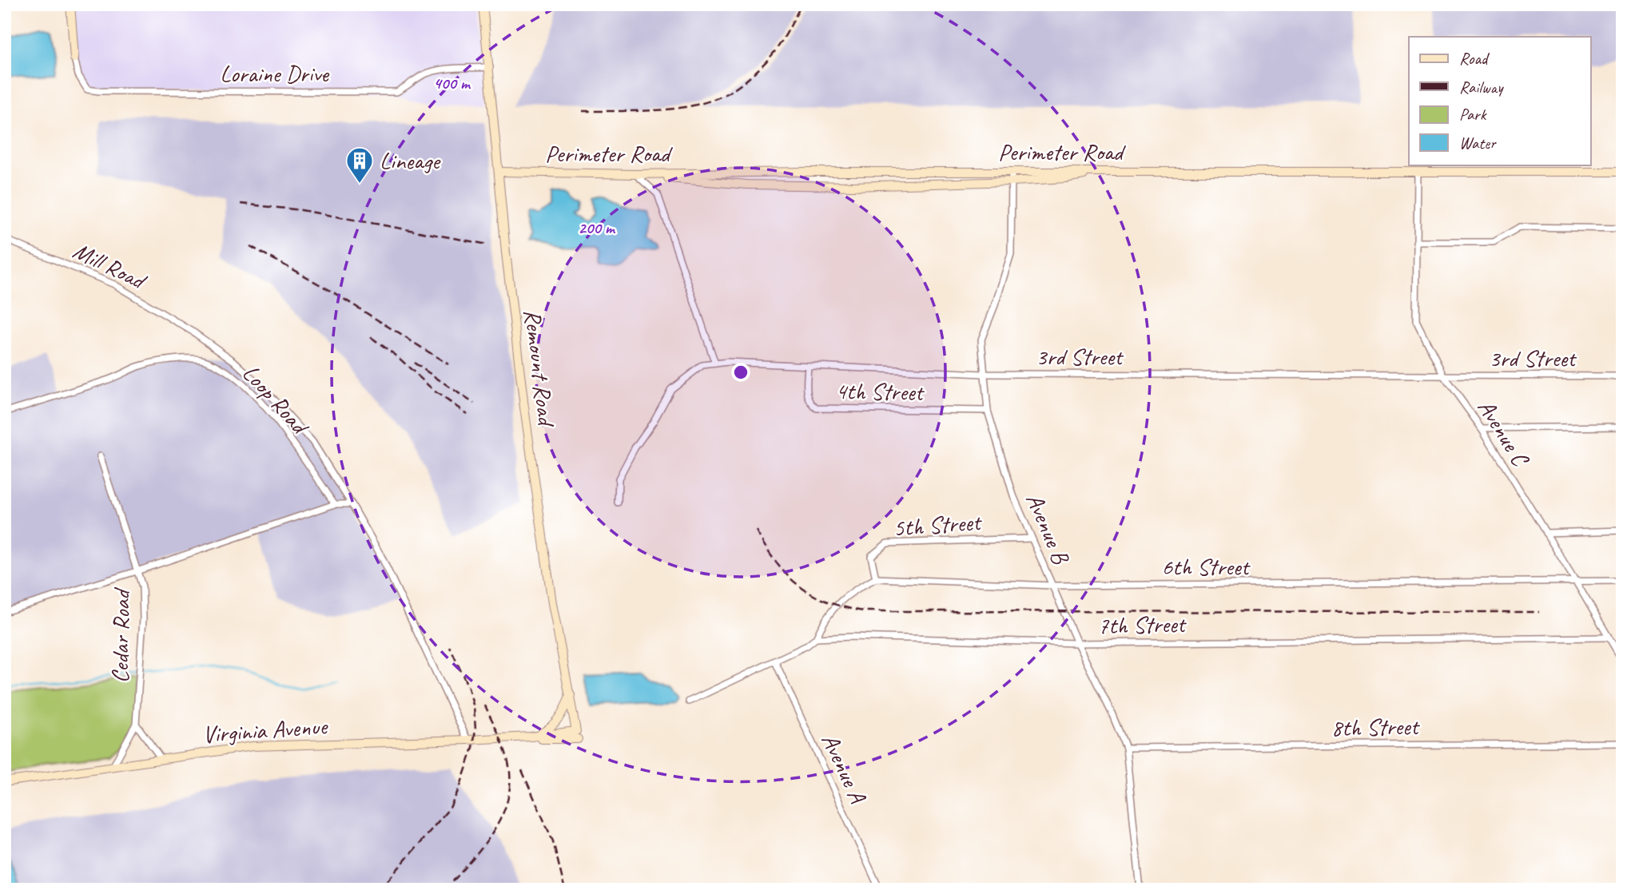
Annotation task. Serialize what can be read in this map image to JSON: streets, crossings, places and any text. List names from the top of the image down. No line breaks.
{"streets":{"street":["Loraine Drive","Perimeter Road","Mill Road","3rd Street","Remount Road","4th Street","Loop Road","Avenue C","5th Street","Avenue B","6th Street","7th Street","Cedar Road","8th Street","Virginia Avenue","Avenue A"]},"crossings":[["Loraine Drive","Remount Road"],["Perimeter Road","Remount Road"],["Perimeter Road","Avenue C"],["Perimeter Road","Avenue B"],["3rd Street","4th Street"],["3rd Street","Avenue C"],["3rd Street","Avenue B"],["Remount Road","Virginia Avenue"],["4th Street","Avenue B"],["Avenue C","6th Street"],["Avenue C","7th Street"],["5th Street","Avenue B"],["5th Street","6th Street"],["Avenue B","6th Street"],["Avenue B","7th Street"],["Avenue B","8th Street"],["6th Street","7th Street"],["7th Street","Avenue A"],["Cedar Road","Virginia Avenue"]],"places":{"building":["Lineage"]},"legend":["Road","Railway","Park","Water"],"rings":["400 m","200 m"]}
